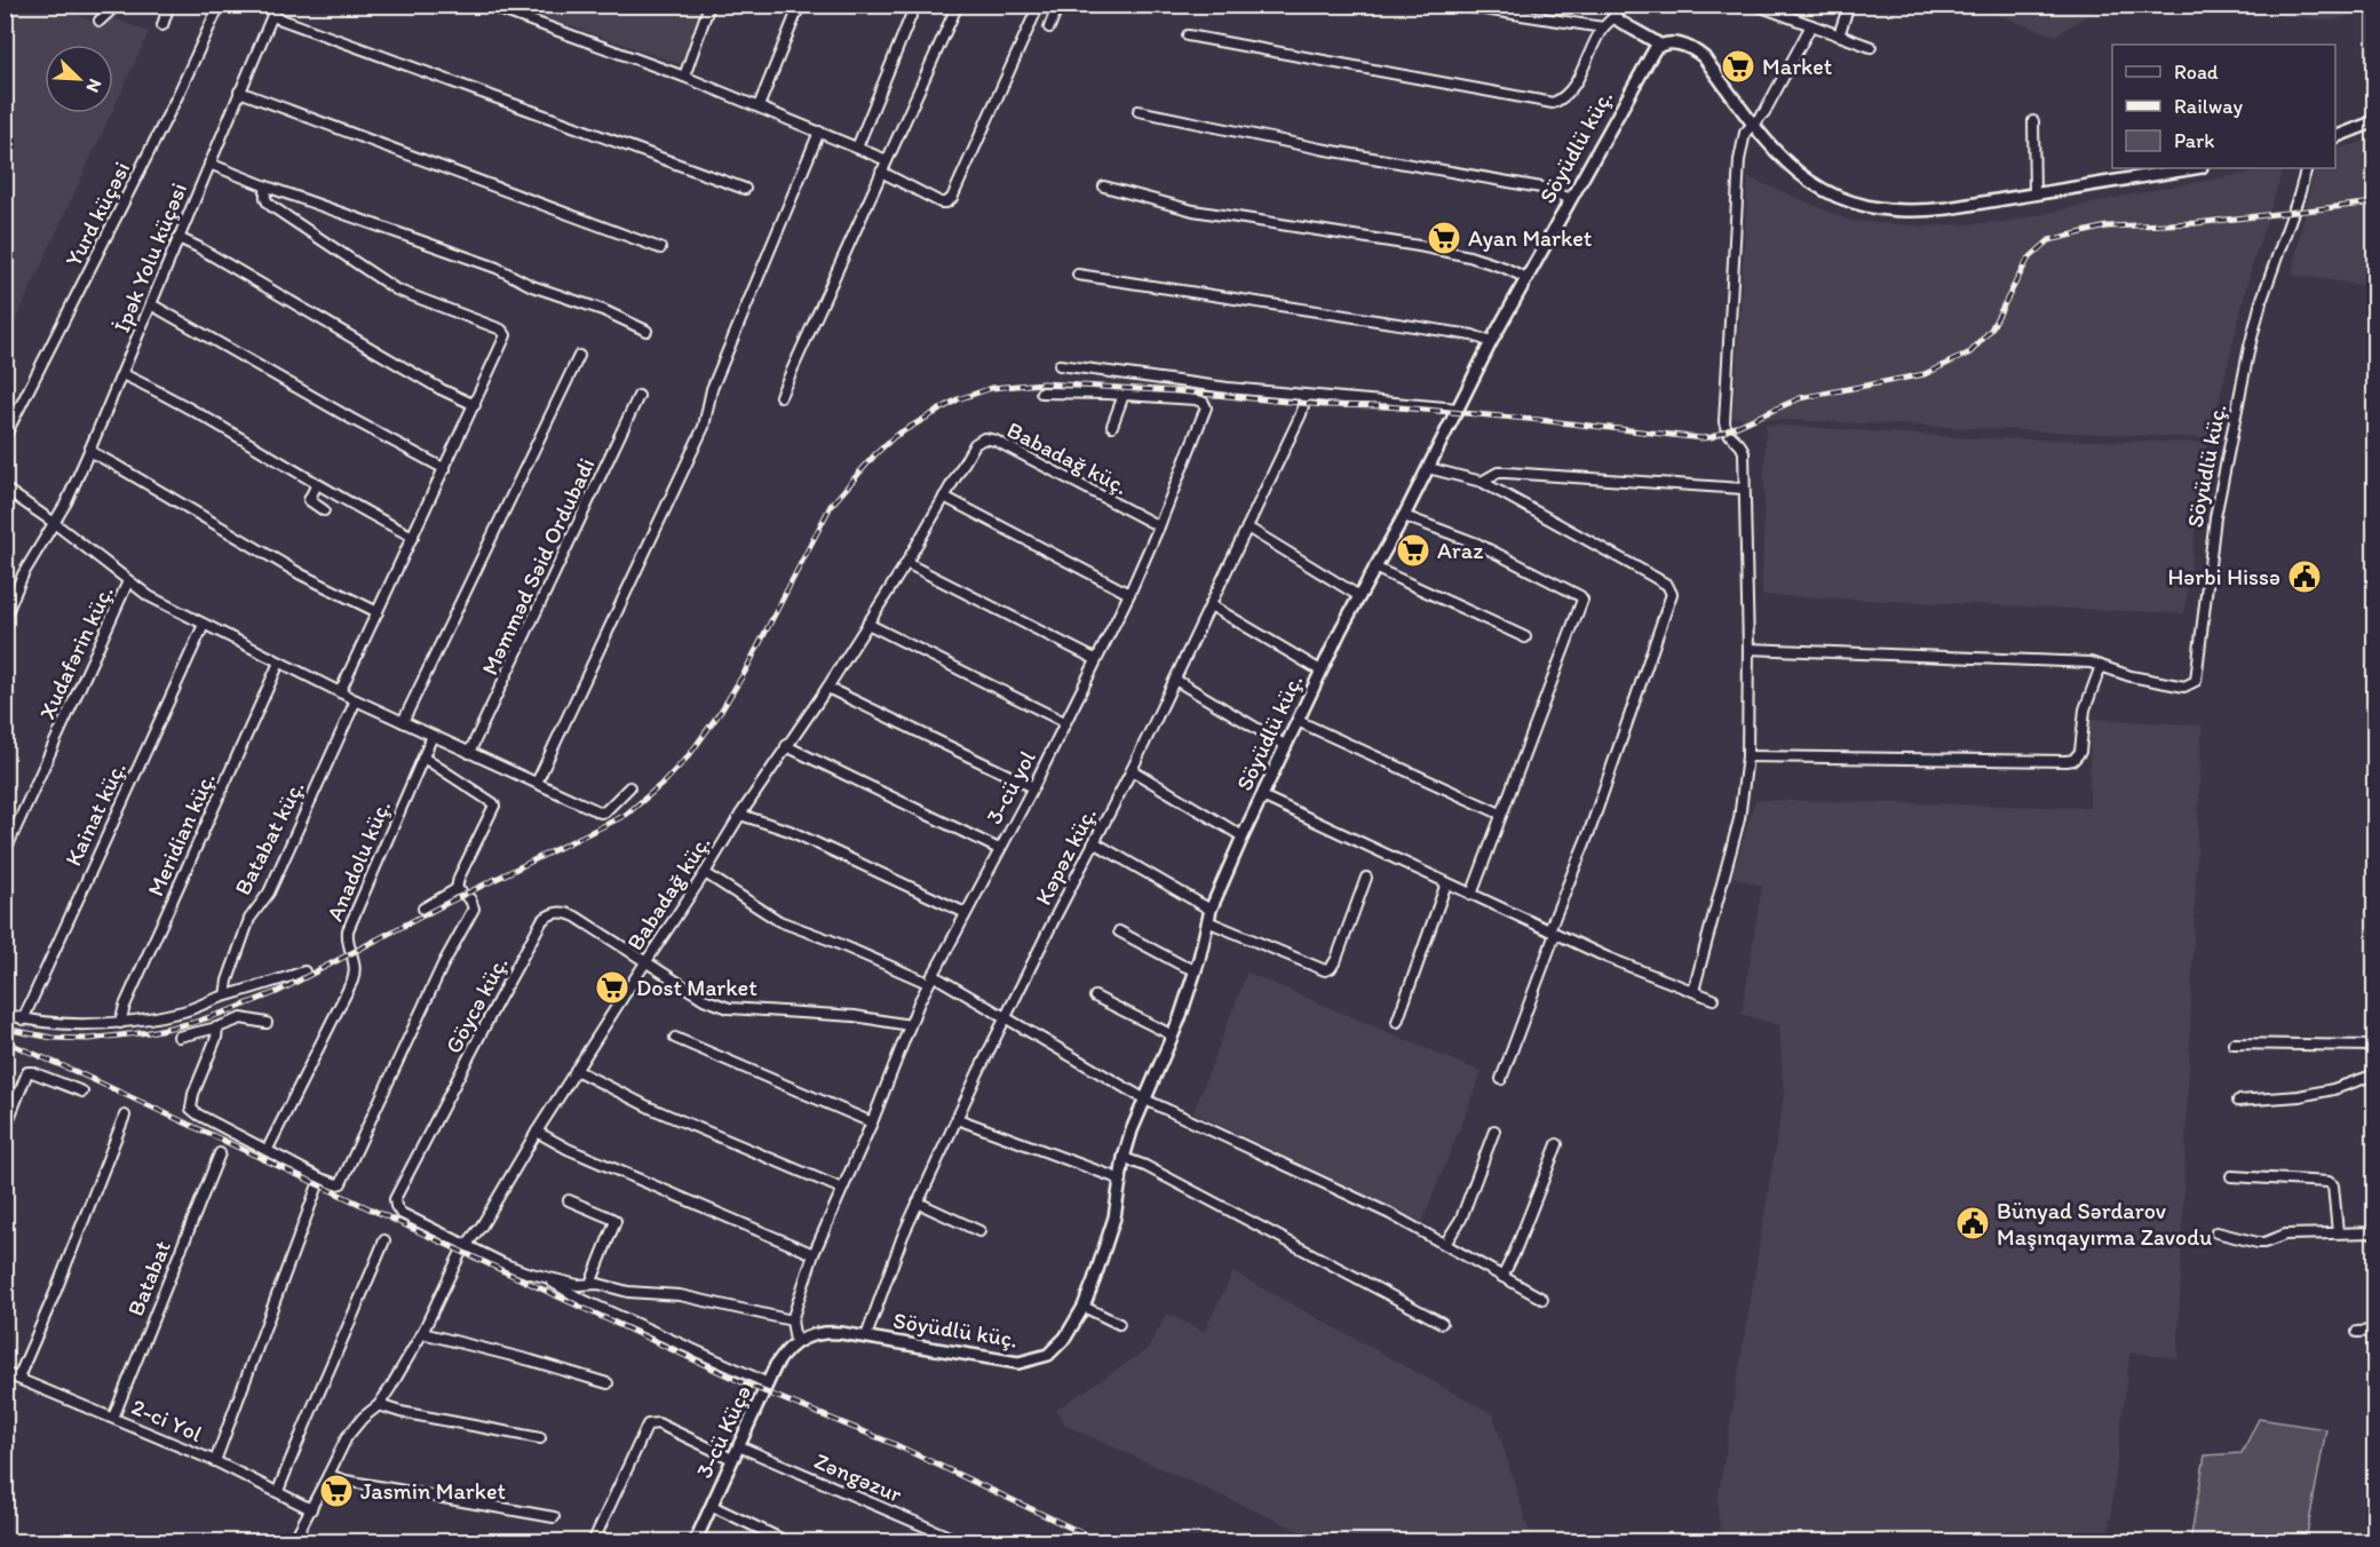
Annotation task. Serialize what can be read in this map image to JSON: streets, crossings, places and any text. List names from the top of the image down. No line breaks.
{"streets":{"street":["Söyüdlü küç.","Yurd küçəsi","İpək Yolu küçəsi","Babadağ küç.","Məmməd Səid Ordubadi","Xudafərin küç.","3-cü yol","Kainat küç.","Meridian küç.","Batabat küç.","Kəpəz küç.","Anadolu küç.","Göycə küç.","Batabat","2-ci Yol","3-cü Küçə","Zəngəzur"]},"crossings":[["Söyüdlü küç.","3-cü yol"],["Söyüdlü küç.","Kəpəz küç."],["Söyüdlü küç.","3-cü Küçə"],["Babadağ küç.","3-cü yol"],["Babadağ küç.","Göycə küç."],["Babadağ küç.","2-ci Yol"],["3-cü yol","Göycə küç."],["3-cü yol","3-cü Küçə"],["Batabat","2-ci Yol"],["3-cü Küçə","Zəngəzur"]],"places":{"supermarket":["Market","Ayan Market","Araz","Dost Market","Jasmin Market"],"public building":["Hərbi Hissə","Bünyad Sərdarov Maşınqayırma Zavodu"]},"legend":["Road","Railway","Park"],"north":"bottom right"}
